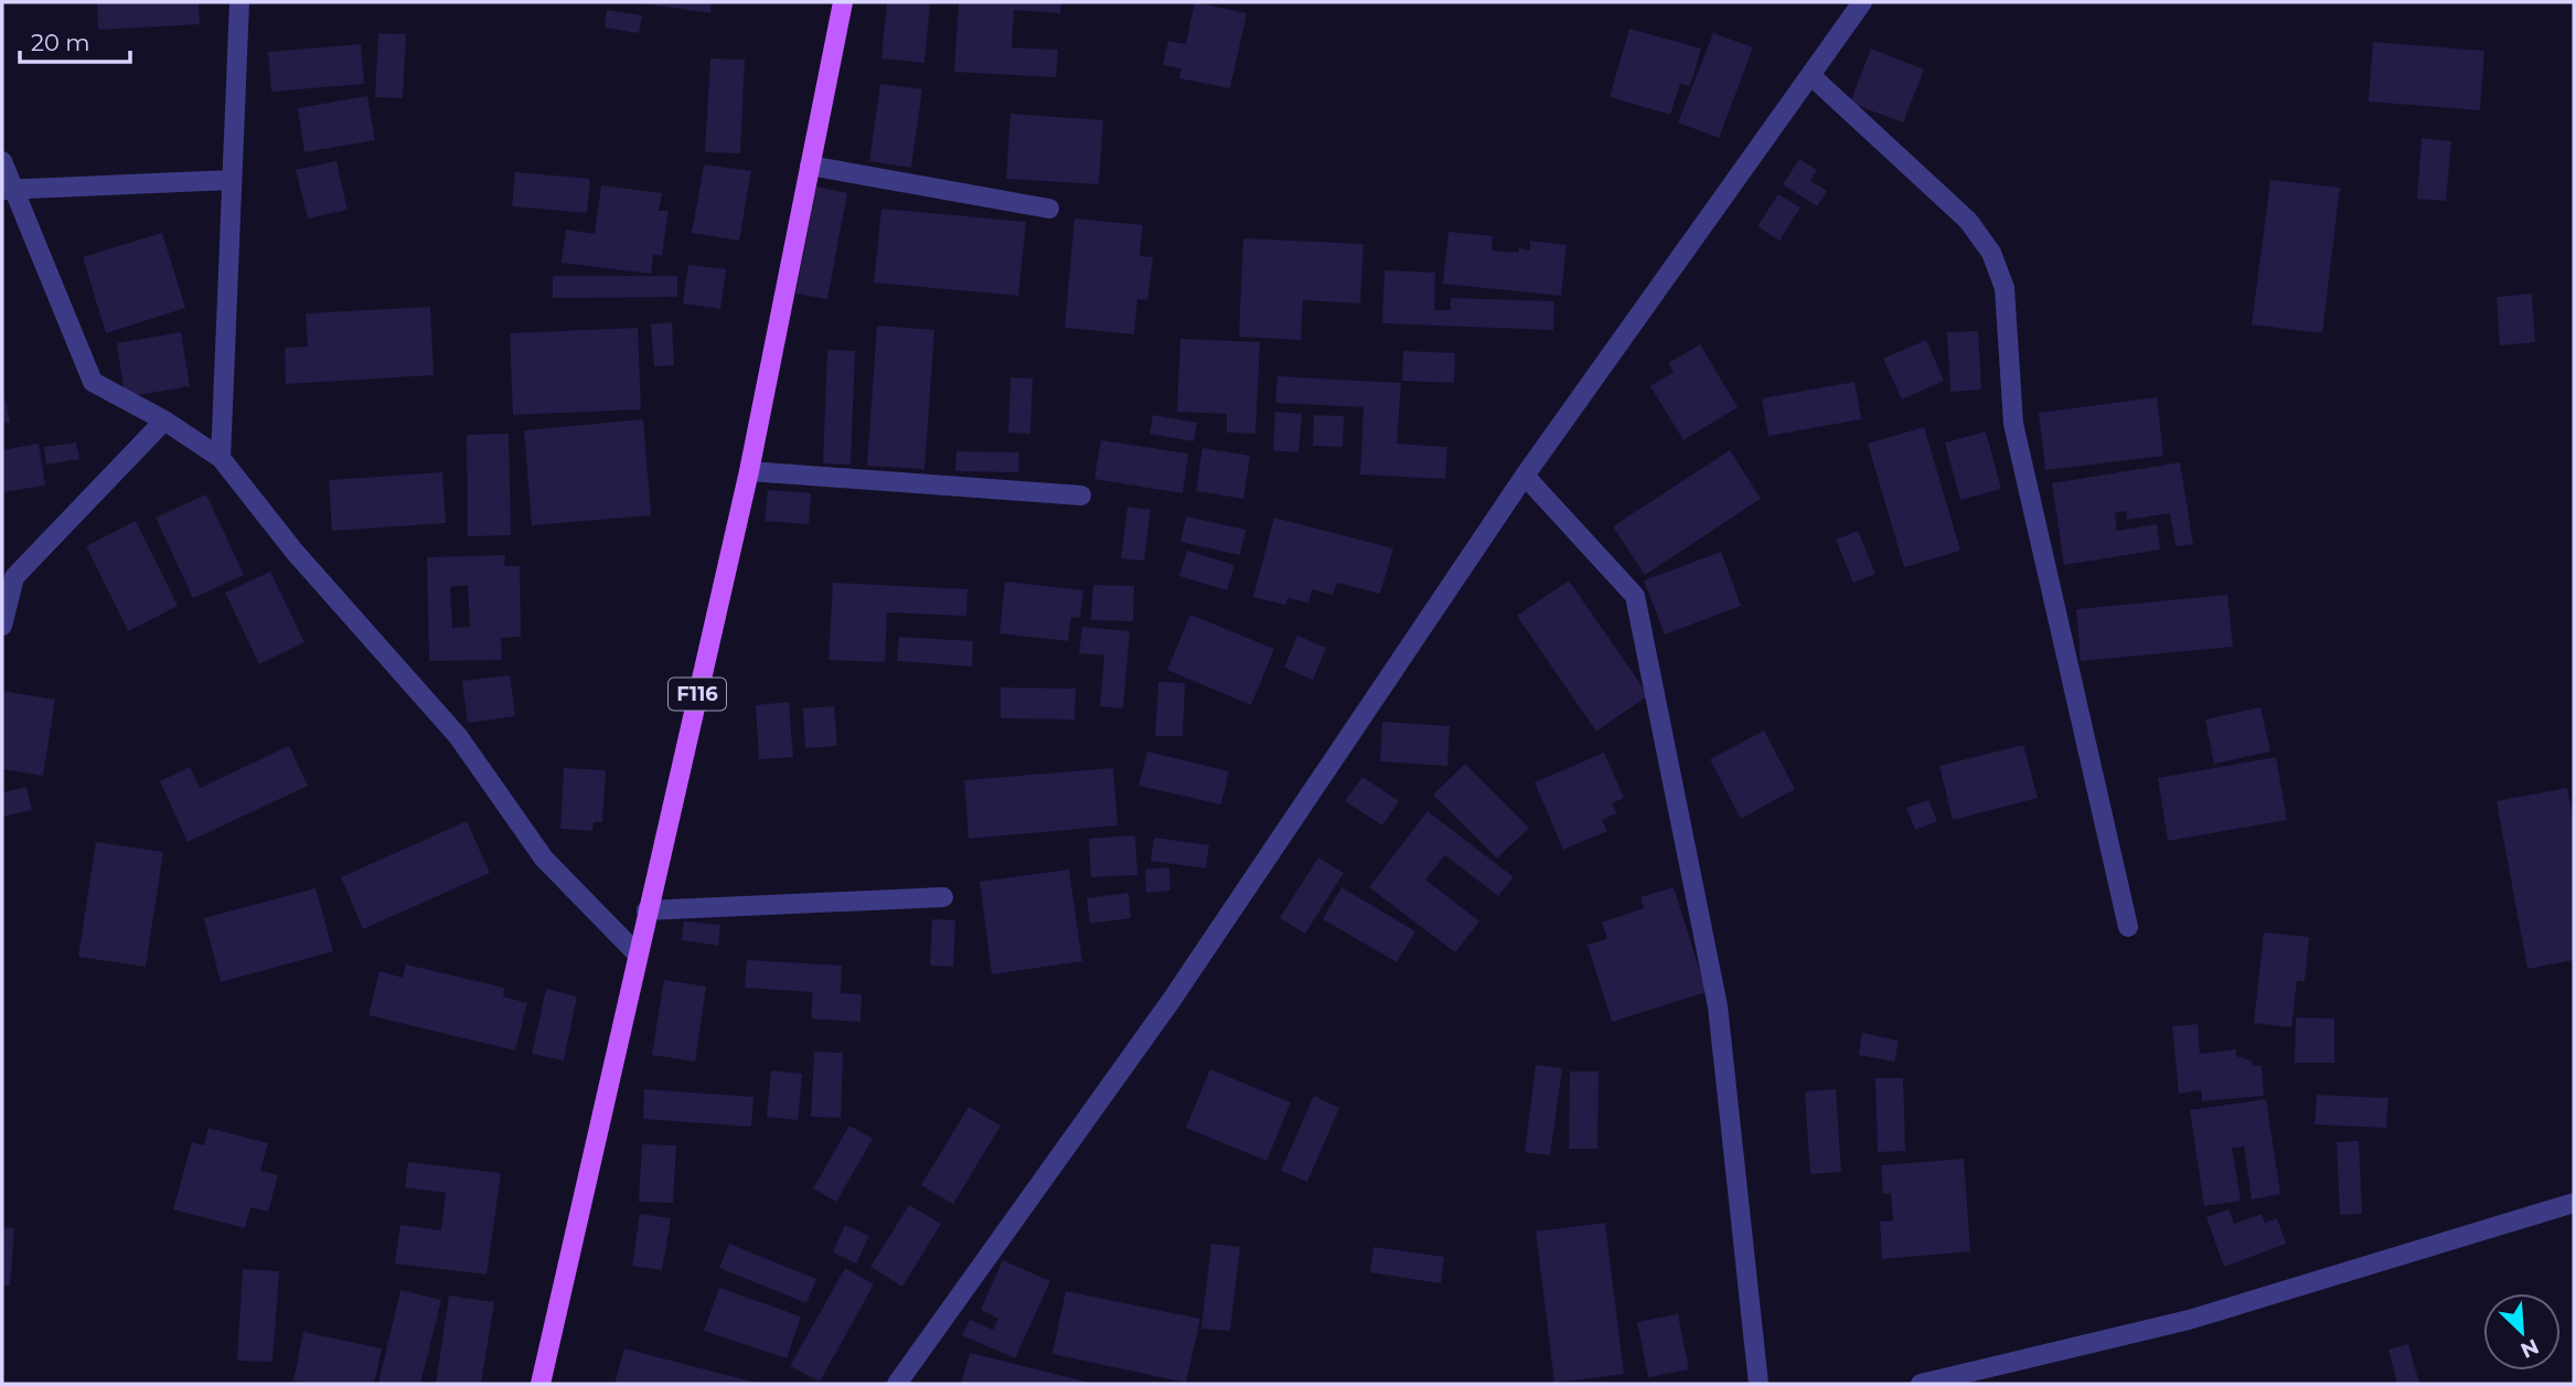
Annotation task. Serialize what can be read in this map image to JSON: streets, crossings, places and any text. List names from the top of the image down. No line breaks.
{"streets":{"main road":["F116"]},"scale_bar":"20 m","north":"bottom right"}
